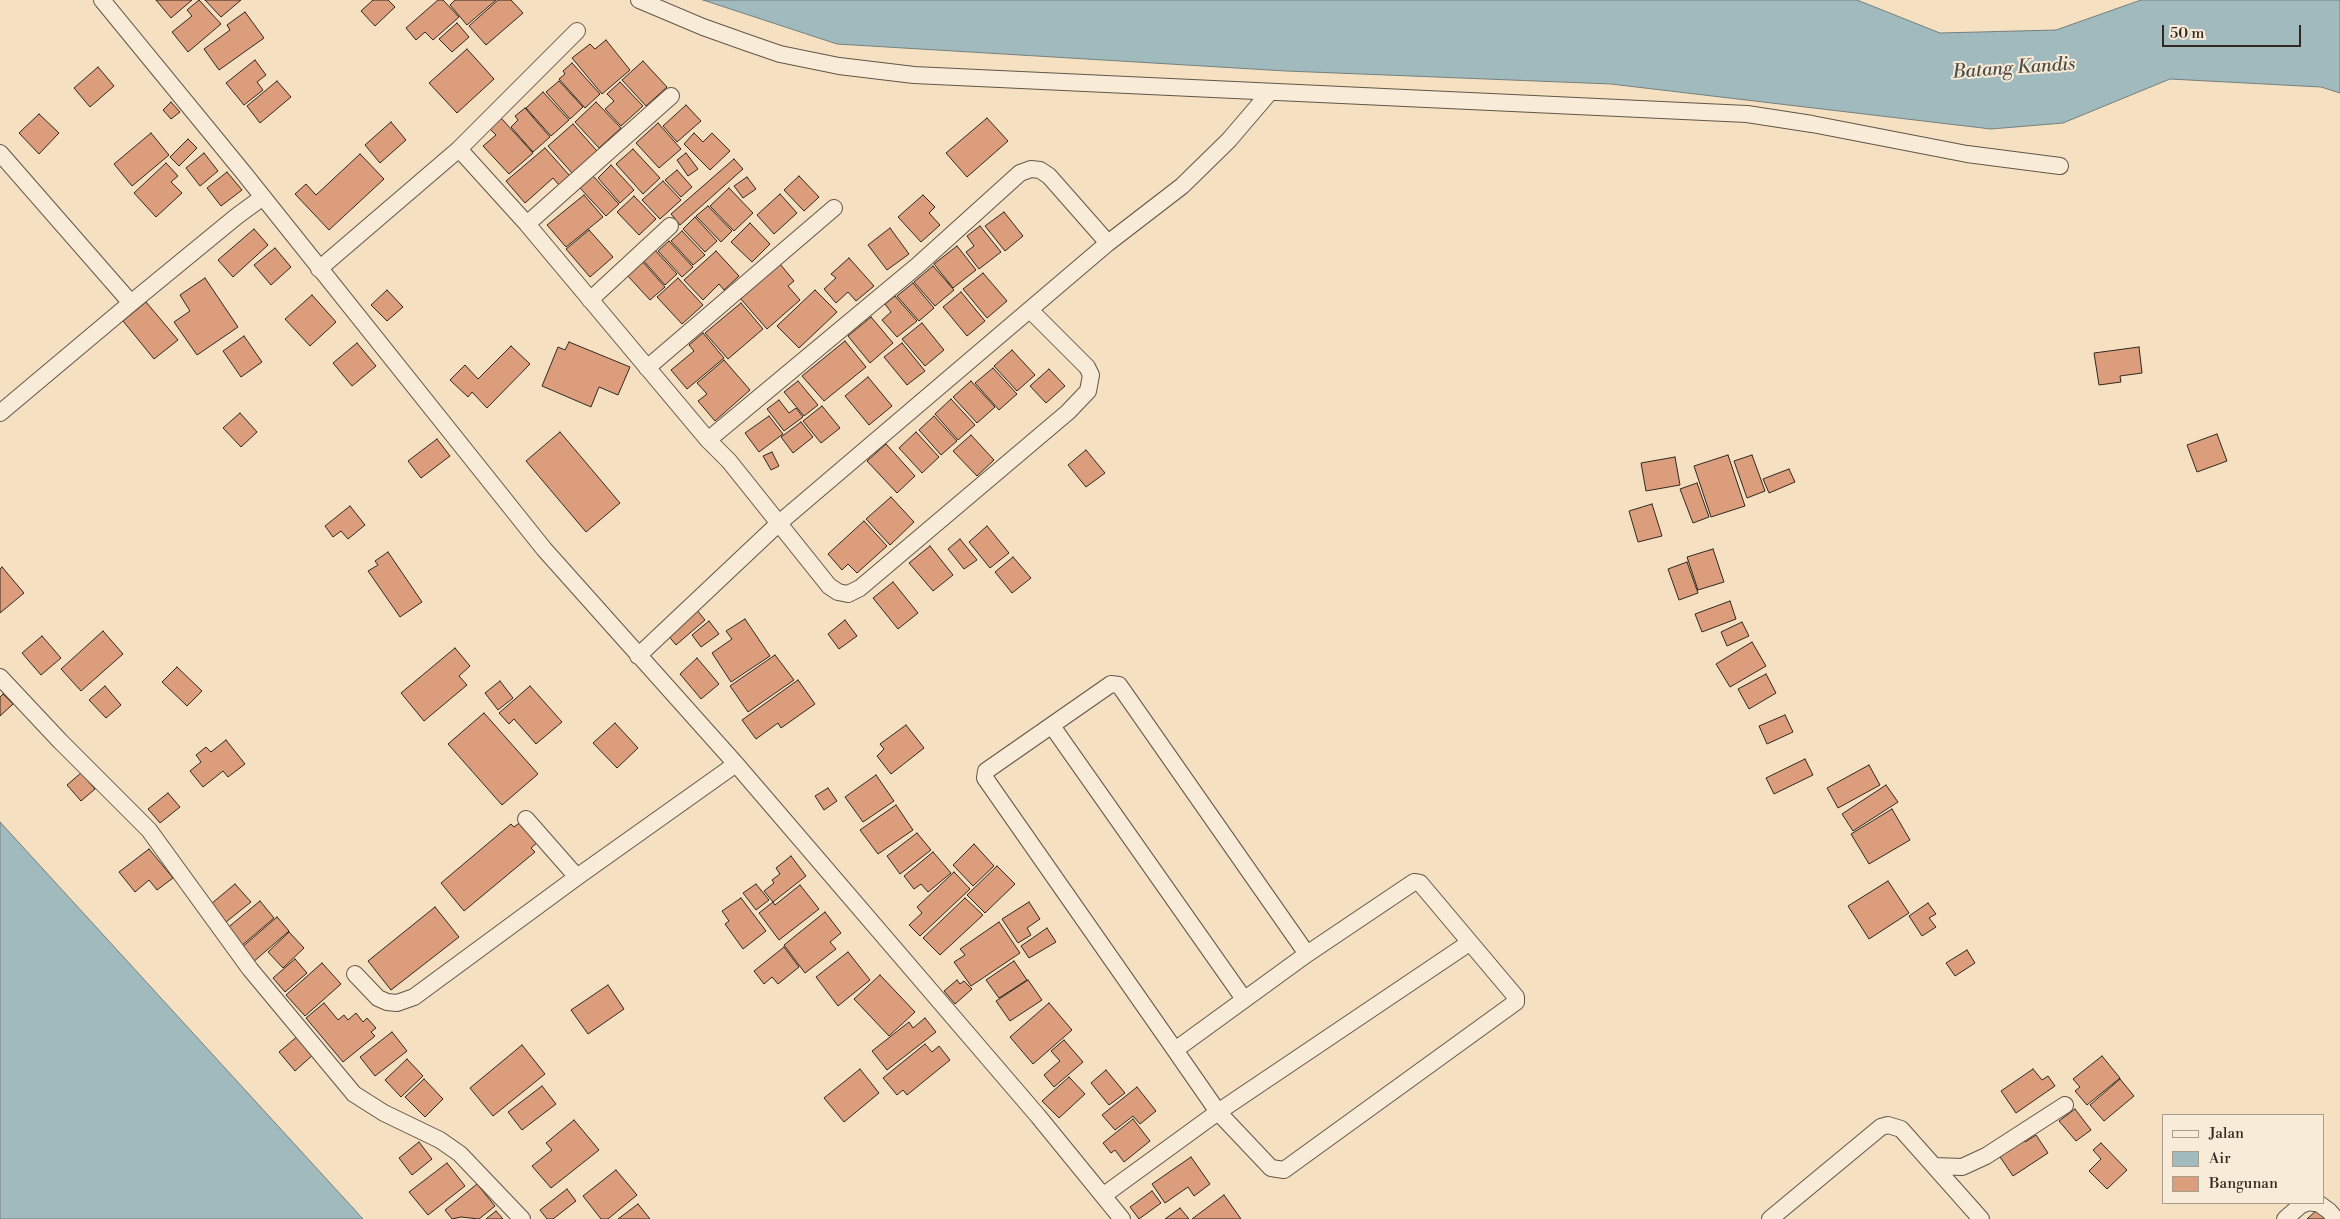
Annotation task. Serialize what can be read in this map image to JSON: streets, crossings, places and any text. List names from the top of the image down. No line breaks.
{"water":["Batang Kandis"],"legend":["Jalan","Air","Bangunan"],"scale_bar":"50 m"}
